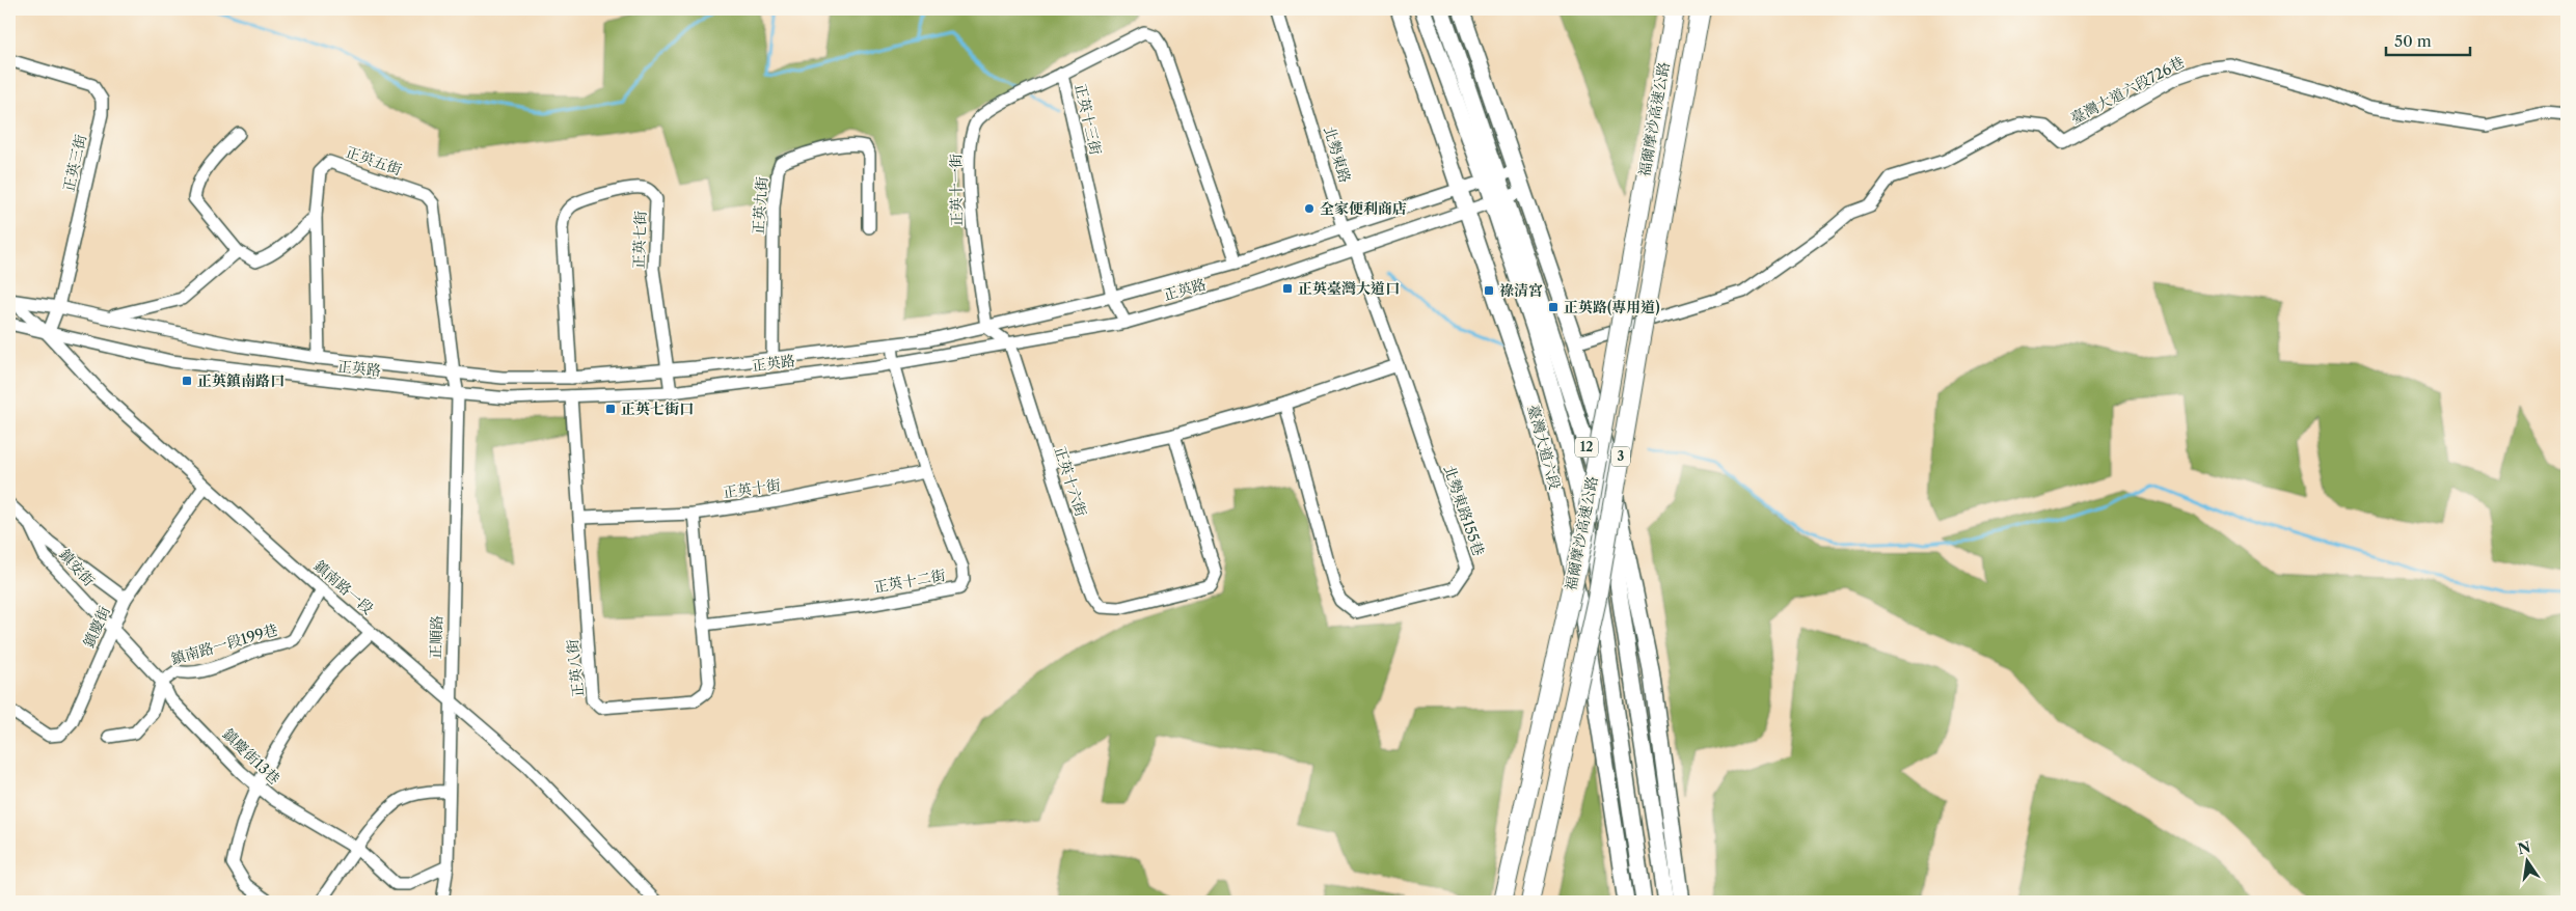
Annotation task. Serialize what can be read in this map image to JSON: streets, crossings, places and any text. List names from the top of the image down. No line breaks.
{"streets":{"highway":["福爾摩沙高速公路","3"],"main road":["臺灣大道六段","12"],"street":["臺灣大道六段726巷","正英十三街","北勢東路","正英五街","正英三街","正英十一街","正英九街","正英七街","正英路","正英十六街","正英十街","北勢東路155巷","鎮安街","正英十二街","鎮南路一段","鎮慶街","正順路","鎮南路一段199巷","正英八街","鎮慶街13巷"]},"crossings":[["臺灣大道六段726巷","12"],["正英十三街","正英十一街"],["正英十三街","正英路"],["北勢東路","正英路"],["北勢東路","北勢東路155巷"],["正英五街","正英路"],["正英五街","正順路"],["正英三街","正英路"],["正英三街","鎮南路一段"],["正英十一街","正英路"],["正英九街","正英路"],["正英七街","正英路"],["正英路","臺灣大道六段"],["正英路","12"],["正英路","正英十六街"],["正英路","正英十二街"],["正英路","鎮南路一段"],["正英路","正順路"],["正英路","正英八街"],["正英十街","正英十二街"],["正英十街","正英八街"],["鎮安街","鎮慶街"],["鎮安街","鎮慶街13巷"],["正英十二街","正英八街"],["鎮南路一段","鎮慶街"],["鎮南路一段","正順路"],["鎮南路一段","鎮南路一段199巷"],["鎮慶街","鎮慶街13巷"],["正順路","鎮慶街13巷"],["鎮南路一段199巷","鎮慶街13巷"]],"places":{"other":["全家便利商店"],"transit":["正英臺灣大道口","祿清宮","正英路(專用道)","正英鎮南路口","正英七街口"]},"scale_bar":"50 m","north":"top"}
